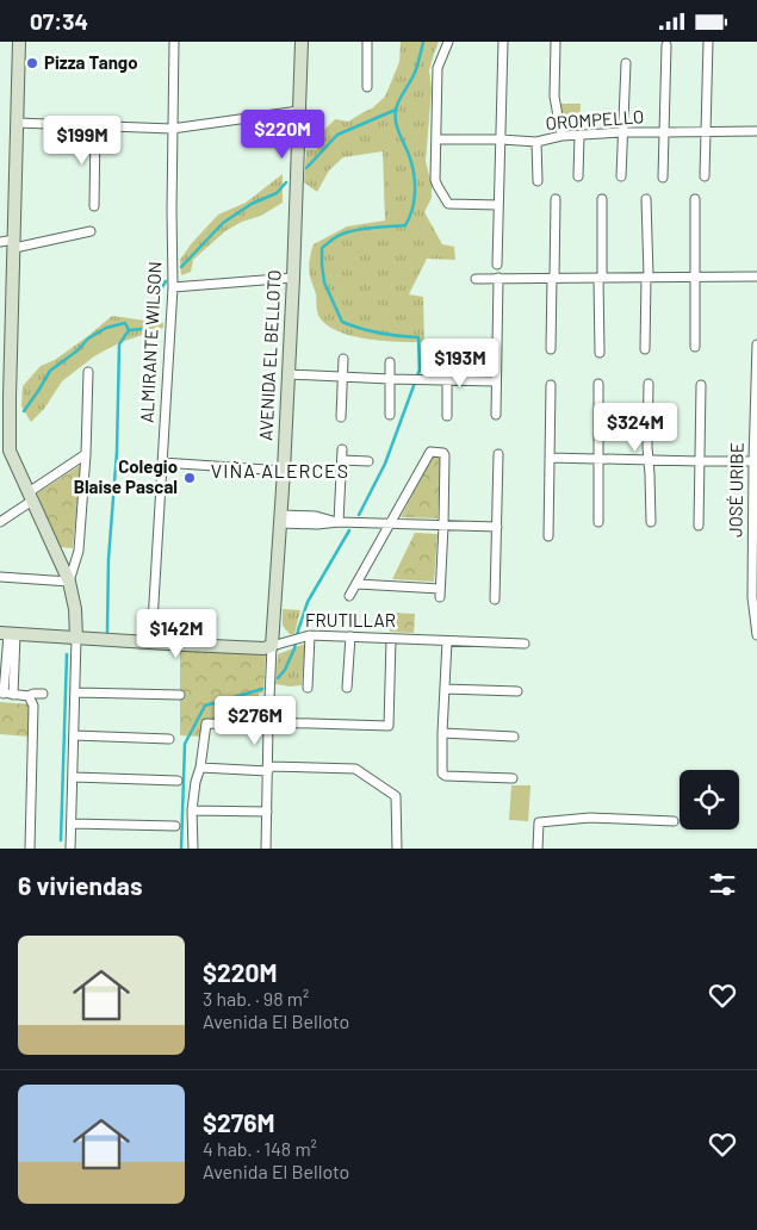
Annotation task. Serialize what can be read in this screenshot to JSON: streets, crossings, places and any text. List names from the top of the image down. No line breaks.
{"streets":{"street":["OROMPELLO","ALMIRANTE WILSON","AVENIDA EL BELLOTO","JOSÉ URIBE","FRUTILLAR"]},"crossings":[["ALMIRANTE WILSON","FRUTILLAR"],["AVENIDA EL BELLOTO","FRUTILLAR"]],"districts":["VIÑA ALERCES"],"places":["Pizza Tango","Colegio Blaise Pascal"],"page":{"status":"07:34","price":["$220M","$199M","$193M","$324M","$142M","$276M"],"heading":"6 viviendas","list":[{"name":"$220M","note":"3 hab. · 98 m² · Avenida El Belloto"},{"name":"$276M","note":"4 hab. · 148 m² · Avenida El Belloto"}]}}
